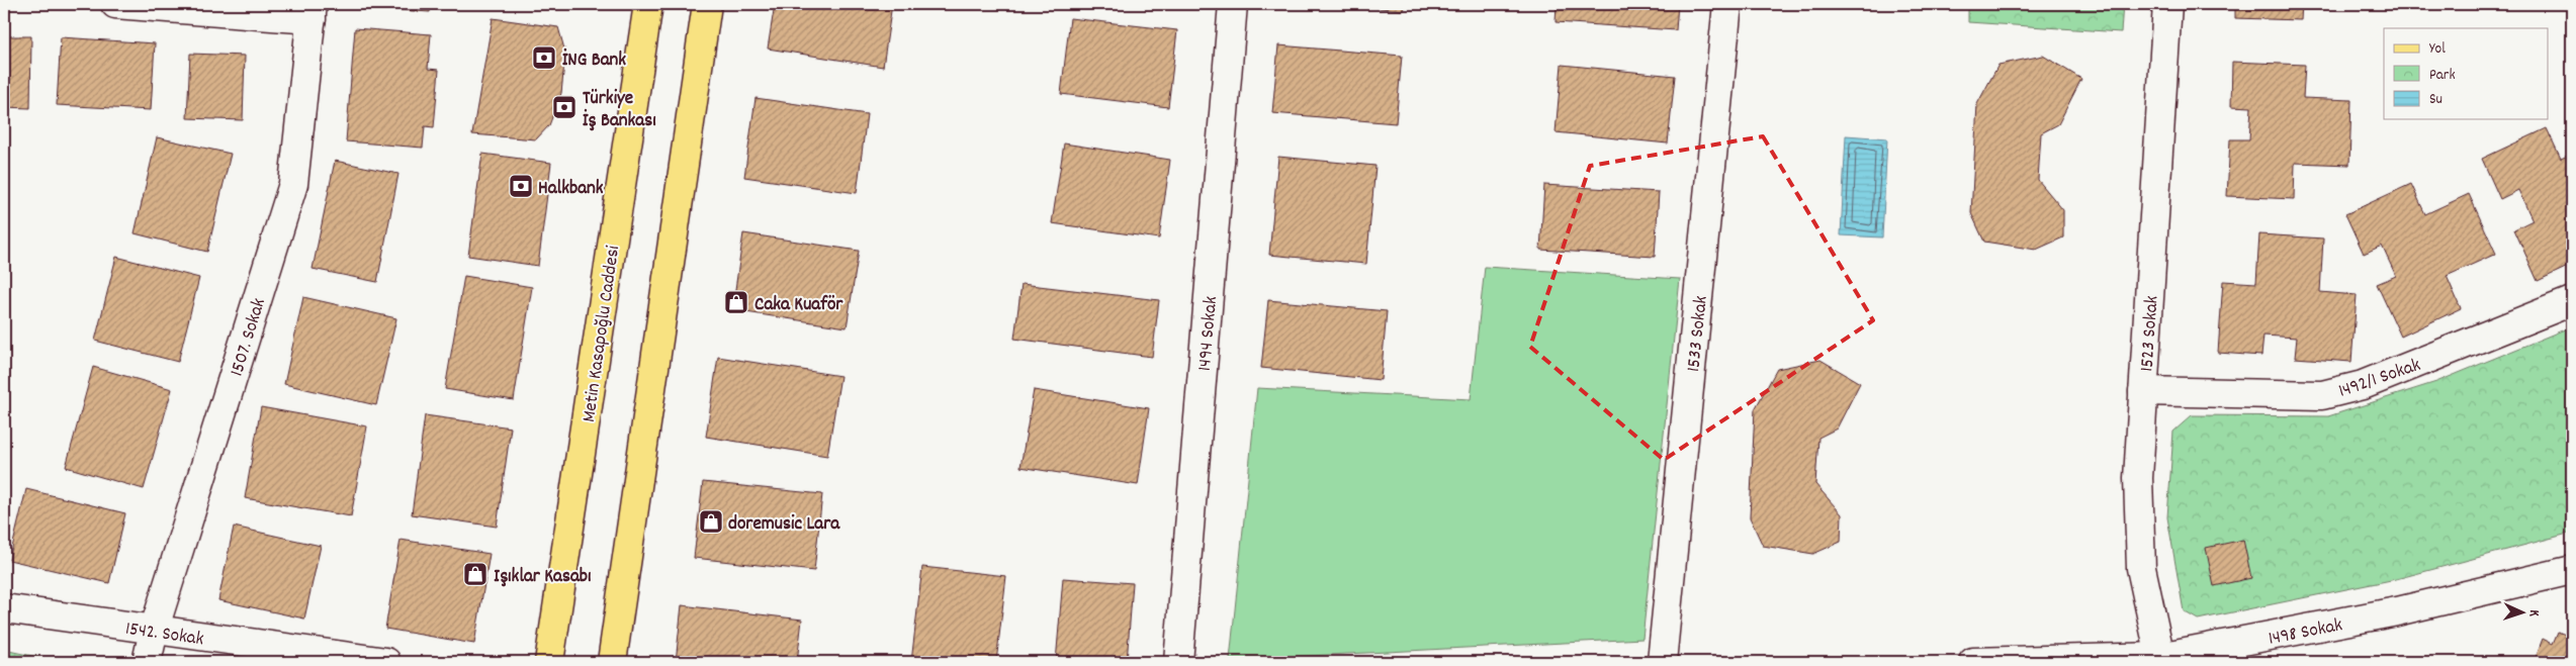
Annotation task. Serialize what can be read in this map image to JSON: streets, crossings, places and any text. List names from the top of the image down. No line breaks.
{"streets":{"main road":["Metin Kasapoğlu Caddesi"],"street":["1494 Sokak","1533 Sokak","1523 Sokak","1507. Sokak","1492/1 Sokak","1498 Sokak","1542. Sokak"]},"crossings":[["1523 Sokak","1492/1 Sokak"],["1523 Sokak","1498 Sokak"],["1507. Sokak","1542. Sokak"]],"places":{"bank":["İNG Bank","Türkiye İş Bankası","Halkbank"],"shop":["Caka Kuaför","doremusic Lara","Işıklar Kasabı"]},"legend":["Yol","Park","Su"],"north":"right"}
